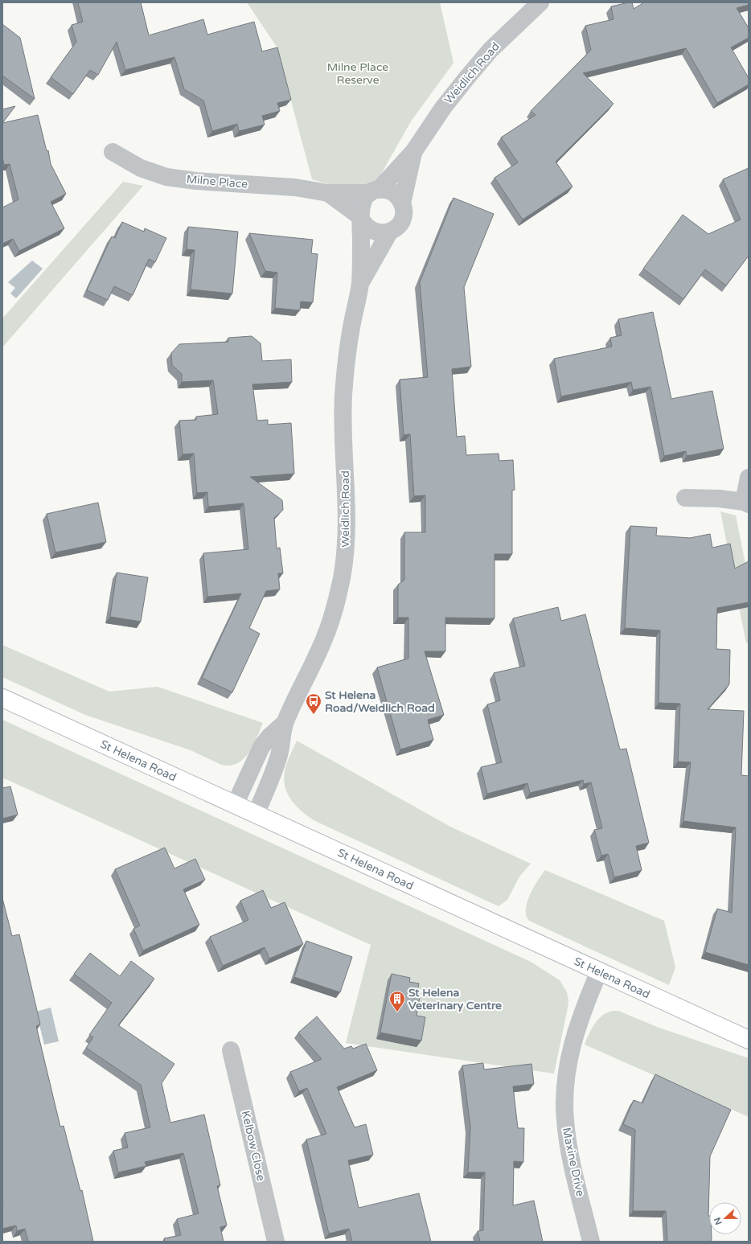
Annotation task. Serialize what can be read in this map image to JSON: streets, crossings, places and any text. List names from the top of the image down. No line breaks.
{"streets":{"main road":["St Helena Road"],"street":["Weidlich Road","Milne Place","Kelbow Close","Maxine Drive"]},"crossings":[["Weidlich Road","Milne Place"],["Weidlich Road","St Helena Road"],["St Helena Road","Maxine Drive"]],"parks":["Milne Place Reserve"],"places":{"bus stop":["St Helena Road/Weidlich Road"],"building":["St Helena Veterinary Centre"]},"north":"left"}
